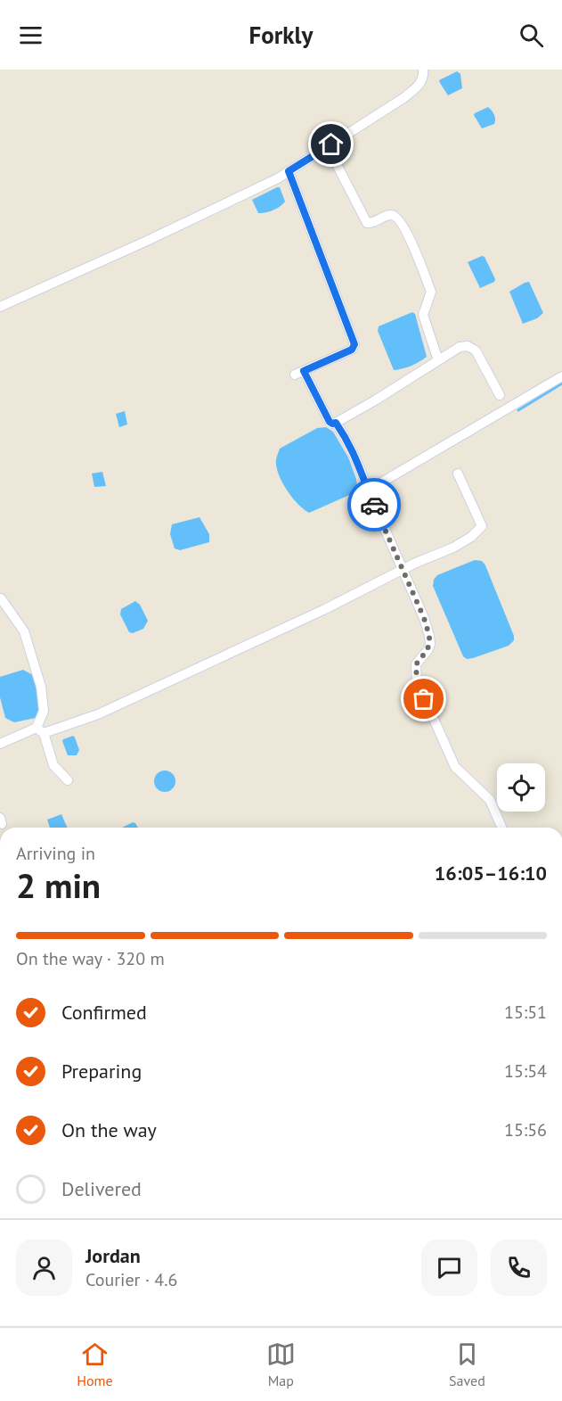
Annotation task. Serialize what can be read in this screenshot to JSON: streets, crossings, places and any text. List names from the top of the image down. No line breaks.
{"page":{"header":"Forkly","heading":["2 min","Arriving in","16:05–16:10"],"panel":["Jordan","Courier · 4.6"],"bar":"On the way · 320 m","list":[["Confirmed","15:51"],["Preparing","15:54"],["On the way","15:56"],"Delivered"],"tabs":["Home","Map","Saved"]}}
